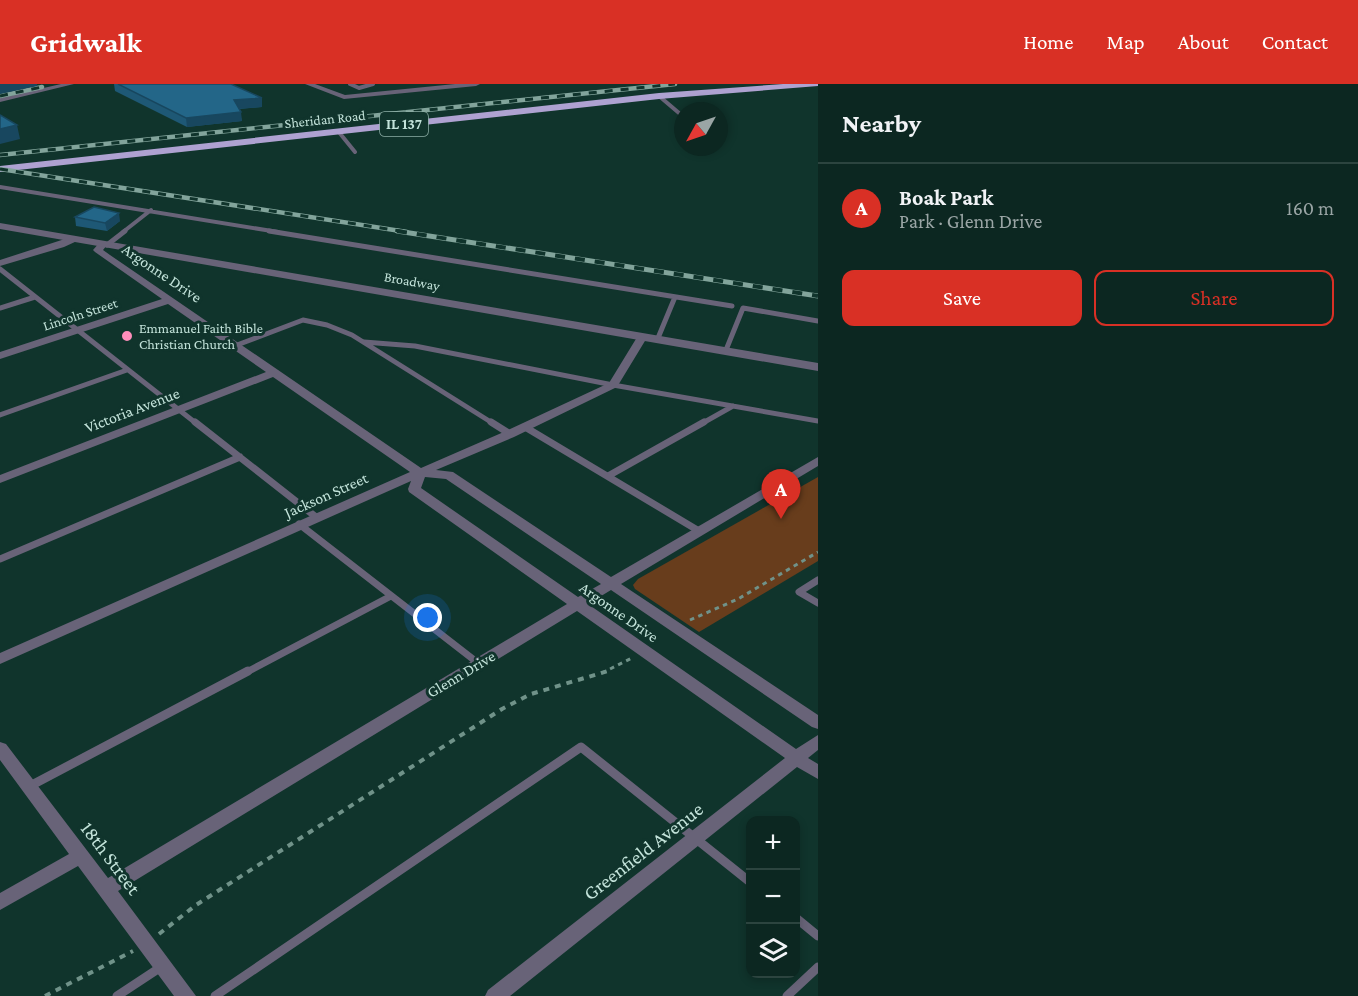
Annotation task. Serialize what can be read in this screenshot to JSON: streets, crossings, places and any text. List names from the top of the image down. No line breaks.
{"streets":{"highway":["Sheridan Road","IL 137"],"street":["Argonne Drive","Broadway","Lincoln Street","Victoria Avenue","Jackson Street","Glenn Drive","Greenfield Avenue","18th Street"]},"crossings":[["Argonne Drive","Broadway"],["Argonne Drive","Lincoln Street"],["Argonne Drive","Victoria Avenue"],["Argonne Drive","Jackson Street"],["Argonne Drive","Glenn Drive"],["Argonne Drive","Greenfield Avenue"],["Glenn Drive","18th Street"]],"places":["Emmanuel Faith Bible Christian Church"],"north":"bottom left","page":{"header":"Gridwalk","nav":["Home","Map","About","Contact"],"heading":"Nearby","list":[{"mark":"A","name":"Boak Park","note":"Park · Glenn Drive","value":"160 m"}],"buttons":["Save","Share"],"pins":"A","map_buttons":["+","−"]}}
